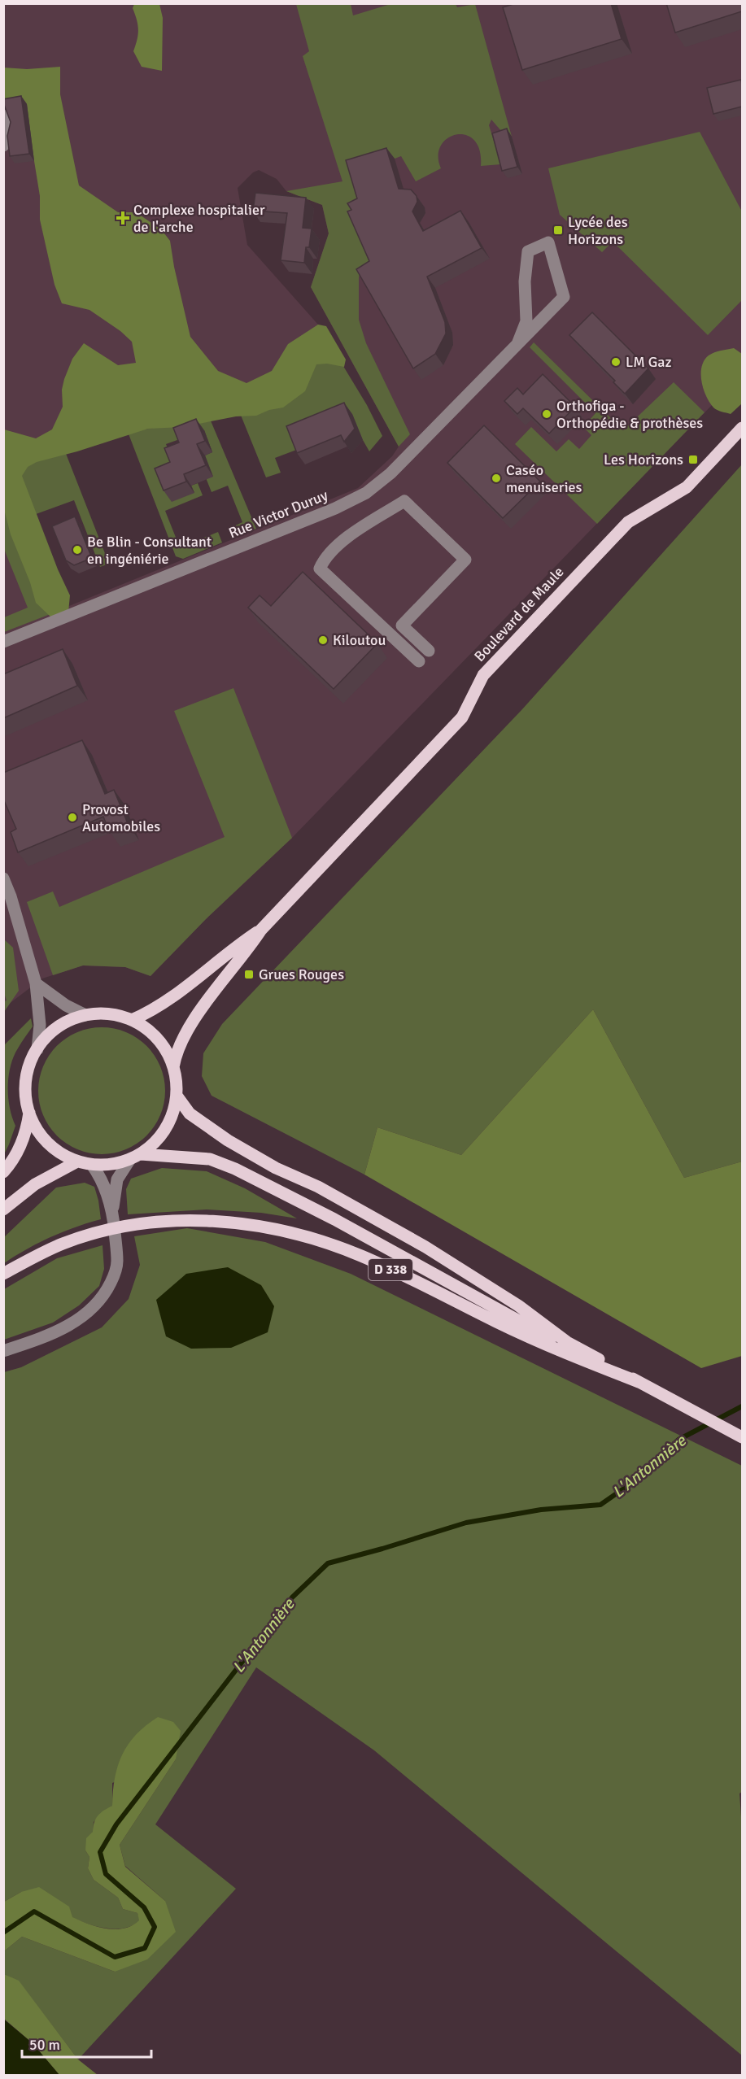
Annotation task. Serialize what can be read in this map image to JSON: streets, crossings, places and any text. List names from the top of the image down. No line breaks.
{"streets":{"main road":["Boulevard de Maule","D 338"],"street":["Rue Victor Duruy"]},"crossings":[["Boulevard de Maule","D 338"]],"water":["L'Antonnière"],"places":{"health":["Complexe hospitalier de l'arche"],"transit":["Lycée des Horizons","Les Horizons","Grues Rouges"],"other":["LM Gaz","Orthofiga - Orthopédie & prothèses","Caséo menuiseries","Be Blin - Consultant en ingéniérie","Kiloutou","Provost Automobiles"]},"scale_bar":"50 m"}
